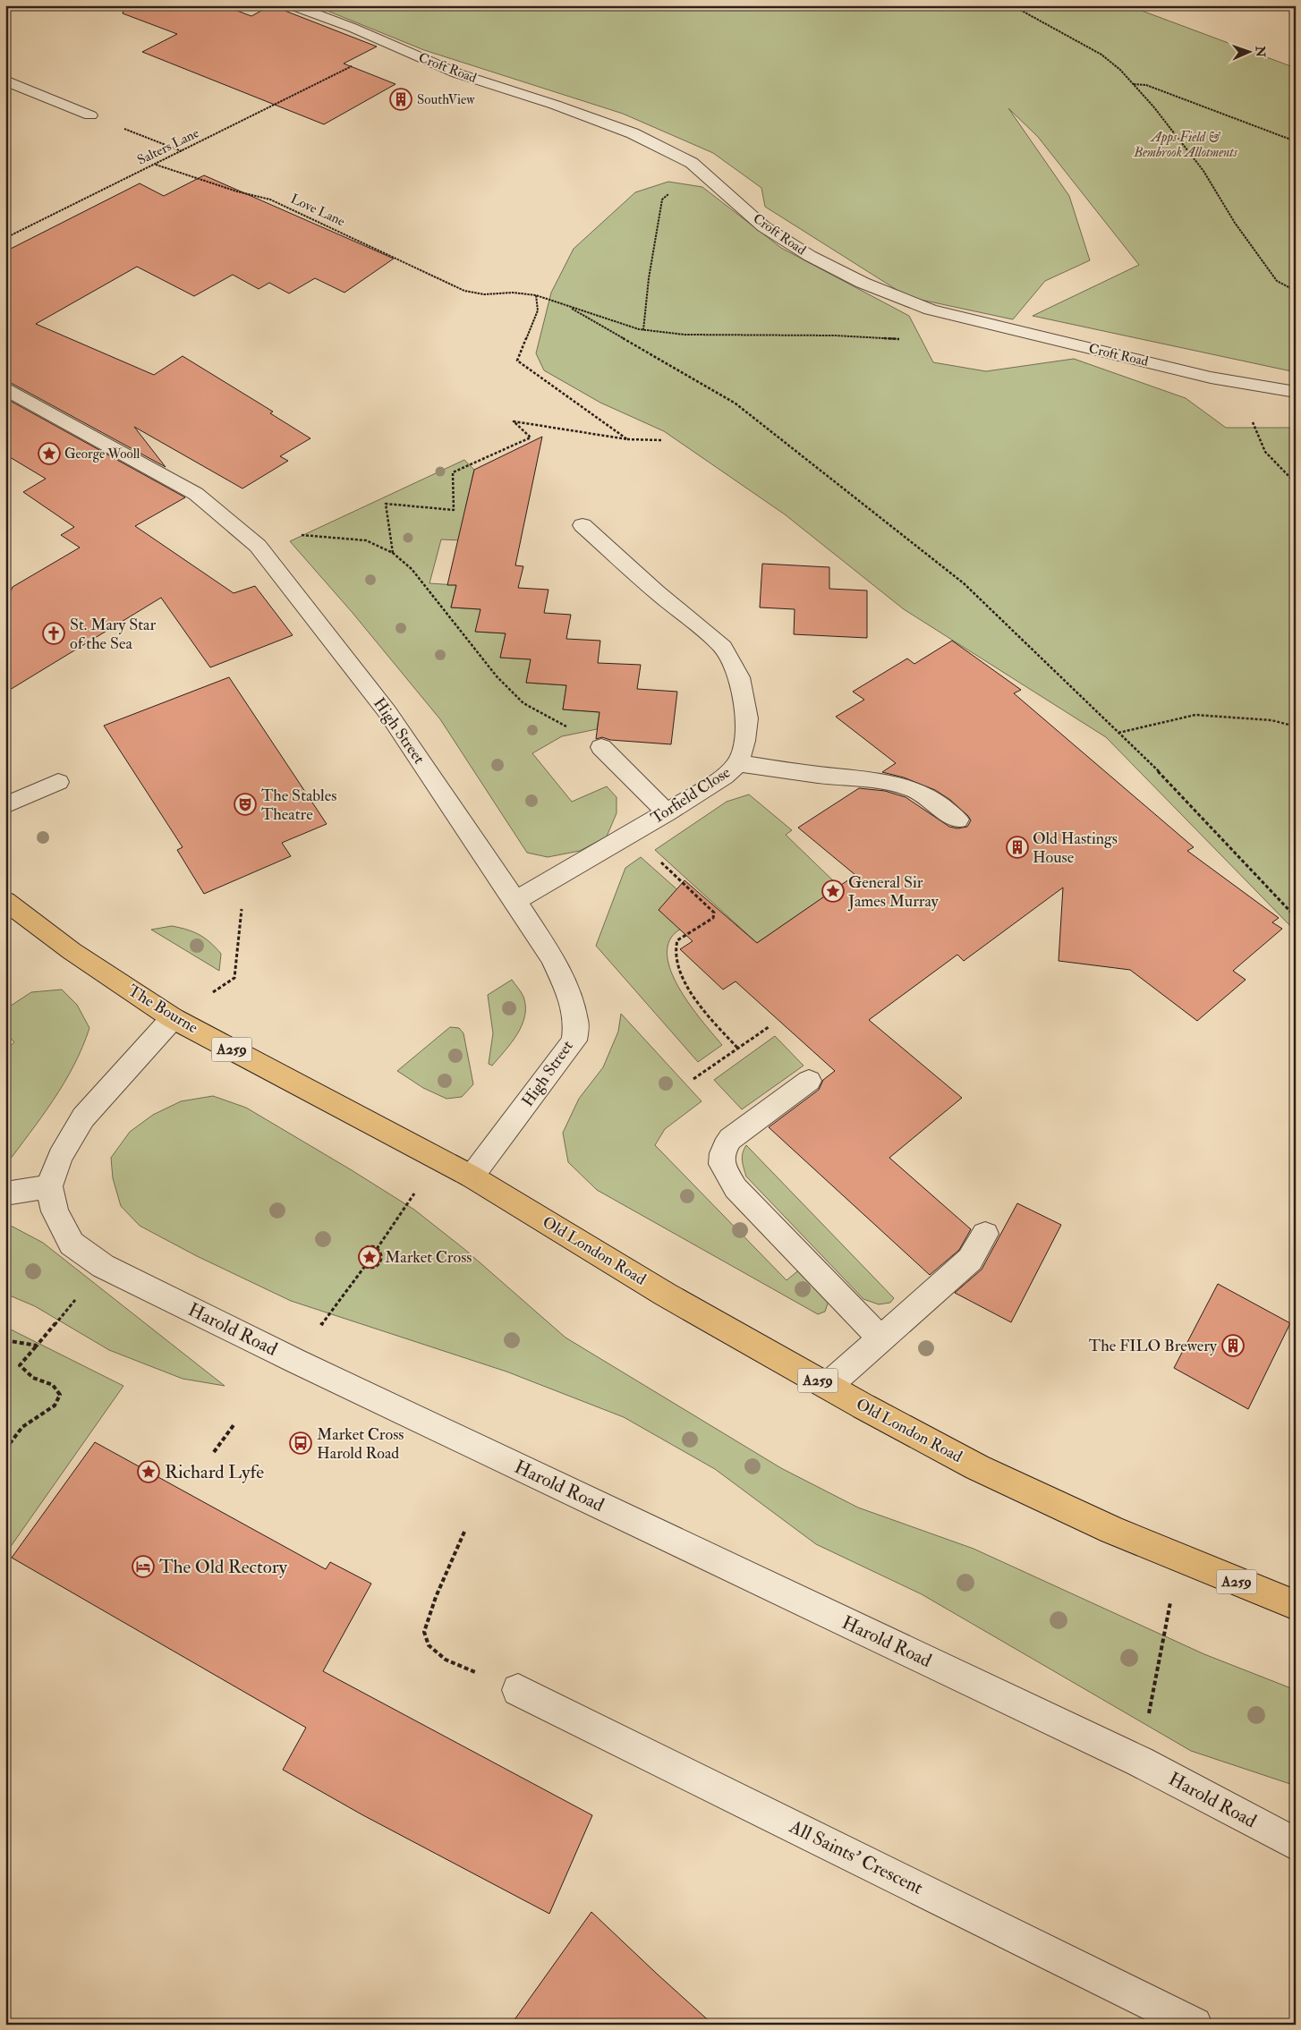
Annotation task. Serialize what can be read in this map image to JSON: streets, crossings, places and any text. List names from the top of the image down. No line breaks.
{"streets":{"highway":["The Bourne","A259","Old London Road"],"street":["Croft Road","High Street","Torfield Close","Harold Road","All Saints' Crescent"],"path":["Salters Lane","Love Lane"]},"crossings":[["Salters Lane","Love Lane"],["High Street","Torfield Close"],["High Street","The Bourne"],["High Street","Old London Road"],["The Bourne","Old London Road"]],"parks":["Apps Field & Bembrook Allotments"],"places":{"building":["SouthView","Old Hastings House","The FILO Brewery"],"place":["George Wooll","General Sir James Murray","Market Cross","Richard Lyfe"],"church":["St. Mary Star of the Sea"],"theatre":["The Stables Theatre"],"bus stop":["Market Cross Harold Road"],"hotel":["The Old Rectory"]},"north":"right"}
